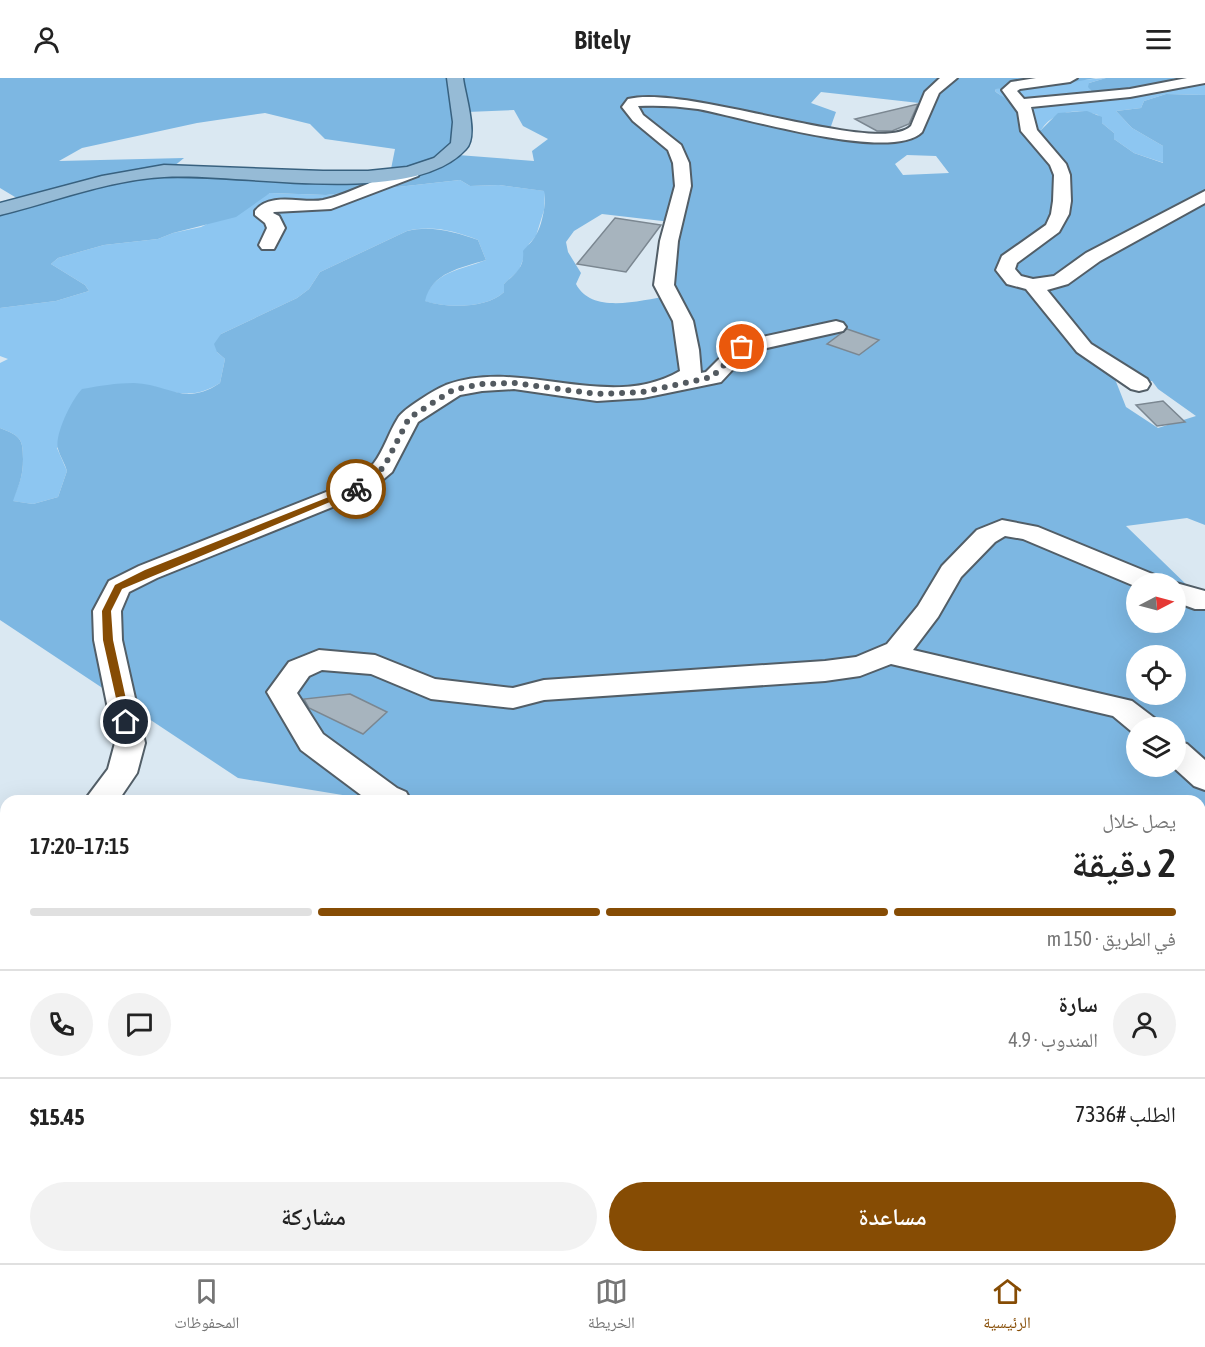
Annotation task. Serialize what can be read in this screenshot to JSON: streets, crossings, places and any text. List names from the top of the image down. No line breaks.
{"north":"right","page":{"header":"Bitely","heading":["2 دقيقة","يصل خلال","17:15–17:20"],"panel":["سارة","المندوب · 4.9","الطلب #7336","$15.45"],"bar":"في الطريق · 150 m","buttons":["مساعدة","مشاركة"],"tabs":["الرئيسية","الخريطة","المحفوظات"]}}
